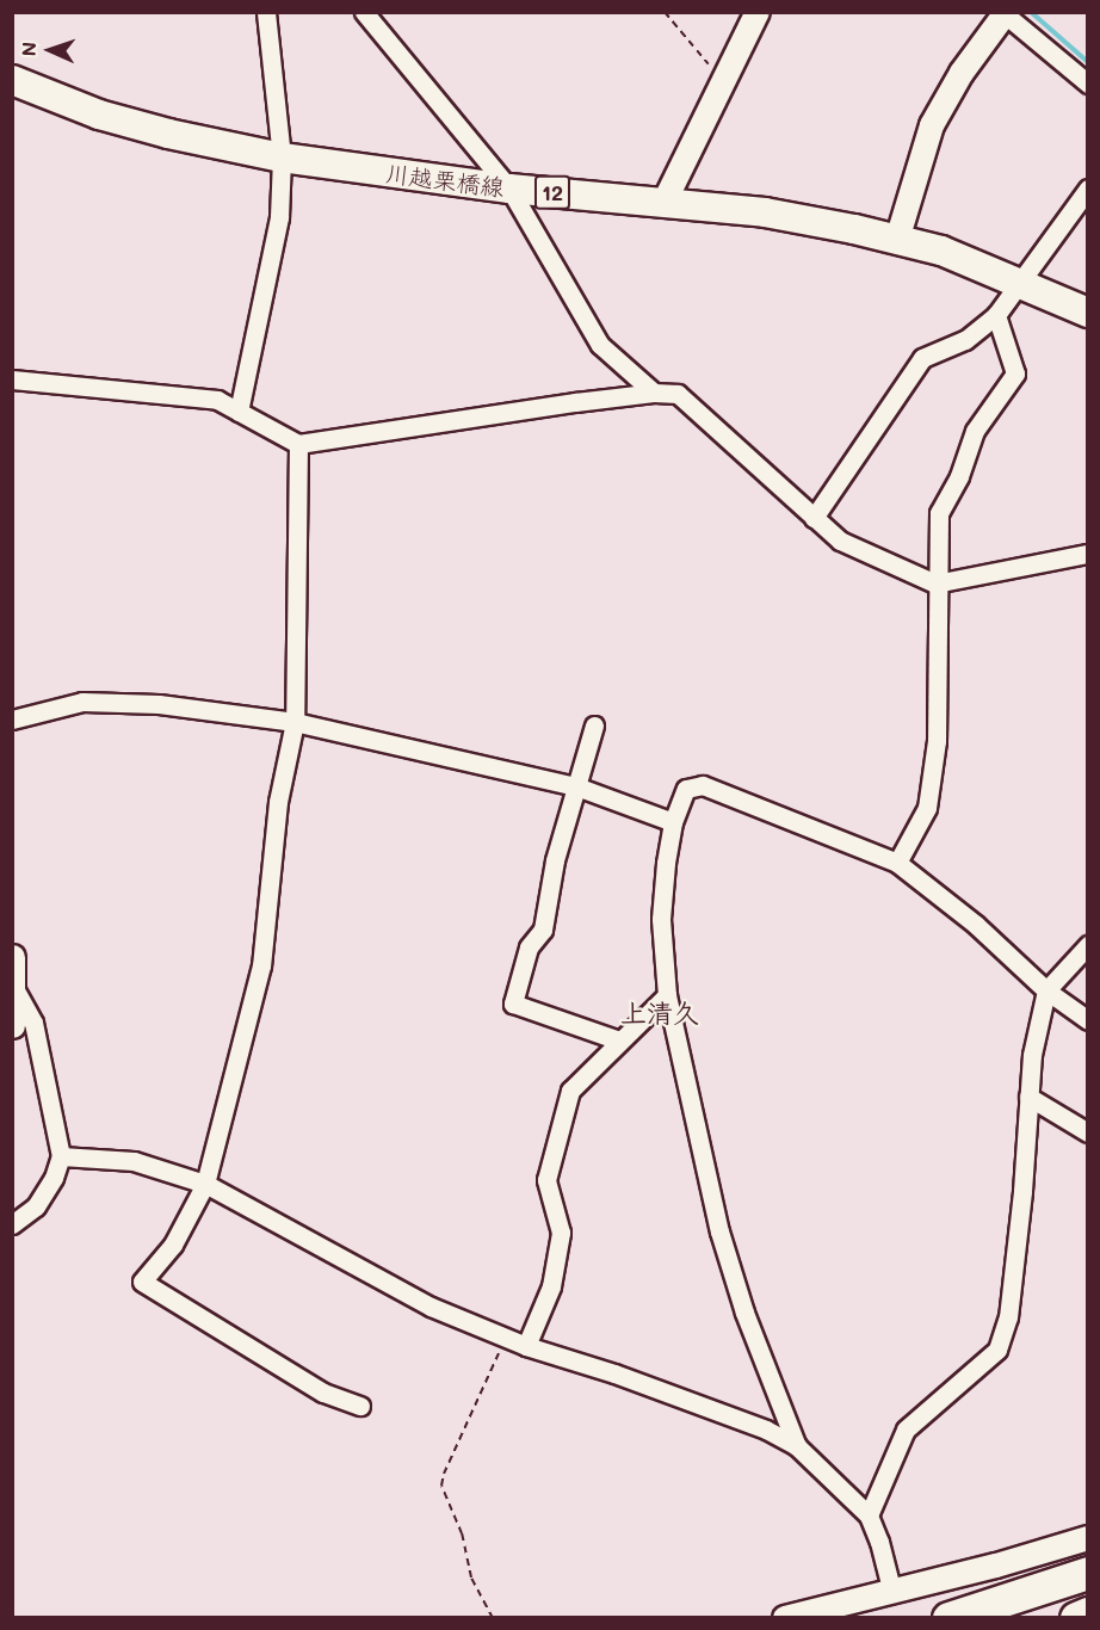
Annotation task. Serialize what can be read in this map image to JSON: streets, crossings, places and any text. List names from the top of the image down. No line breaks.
{"streets":{"main road":["川越栗橋線","12"]},"districts":["上清久"],"north":"left"}
